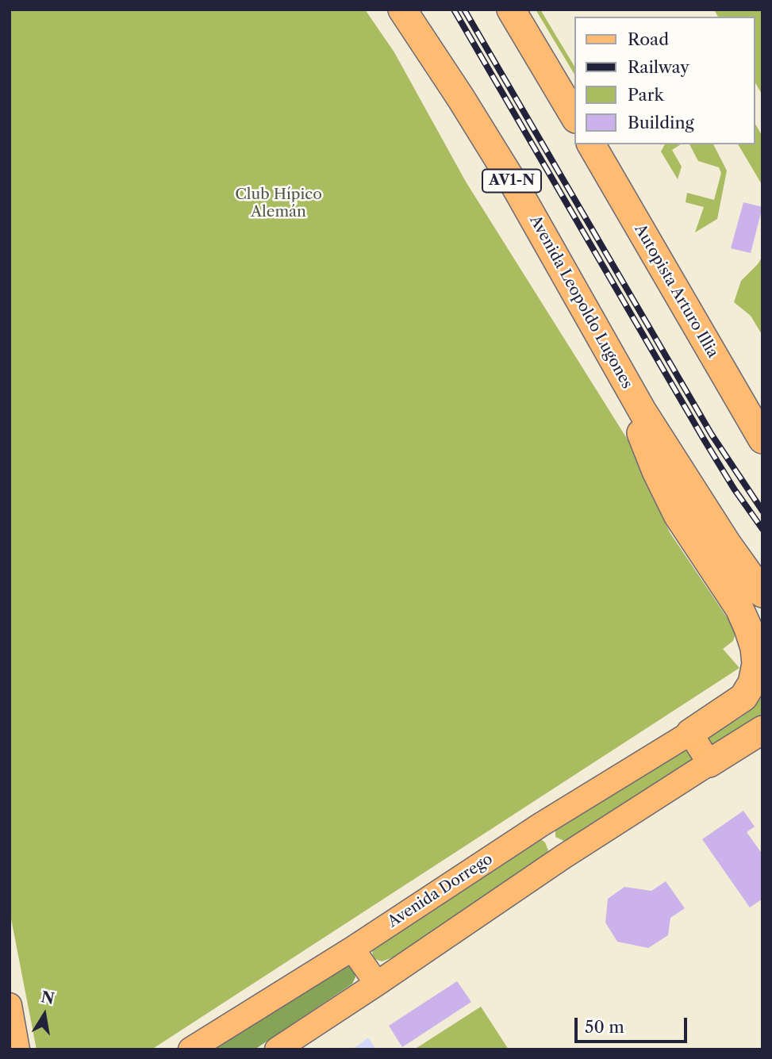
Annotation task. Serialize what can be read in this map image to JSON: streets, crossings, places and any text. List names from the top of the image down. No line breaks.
{"streets":{"highway":["AV1-N","Autopista Arturo Illia","Avenida Leopoldo Lugones"],"main road":["Avenida Dorrego"]},"parks":["Club Hípico Alemán"],"legend":["Road","Railway","Park","Building"],"scale_bar":"50 m","north":"top"}
